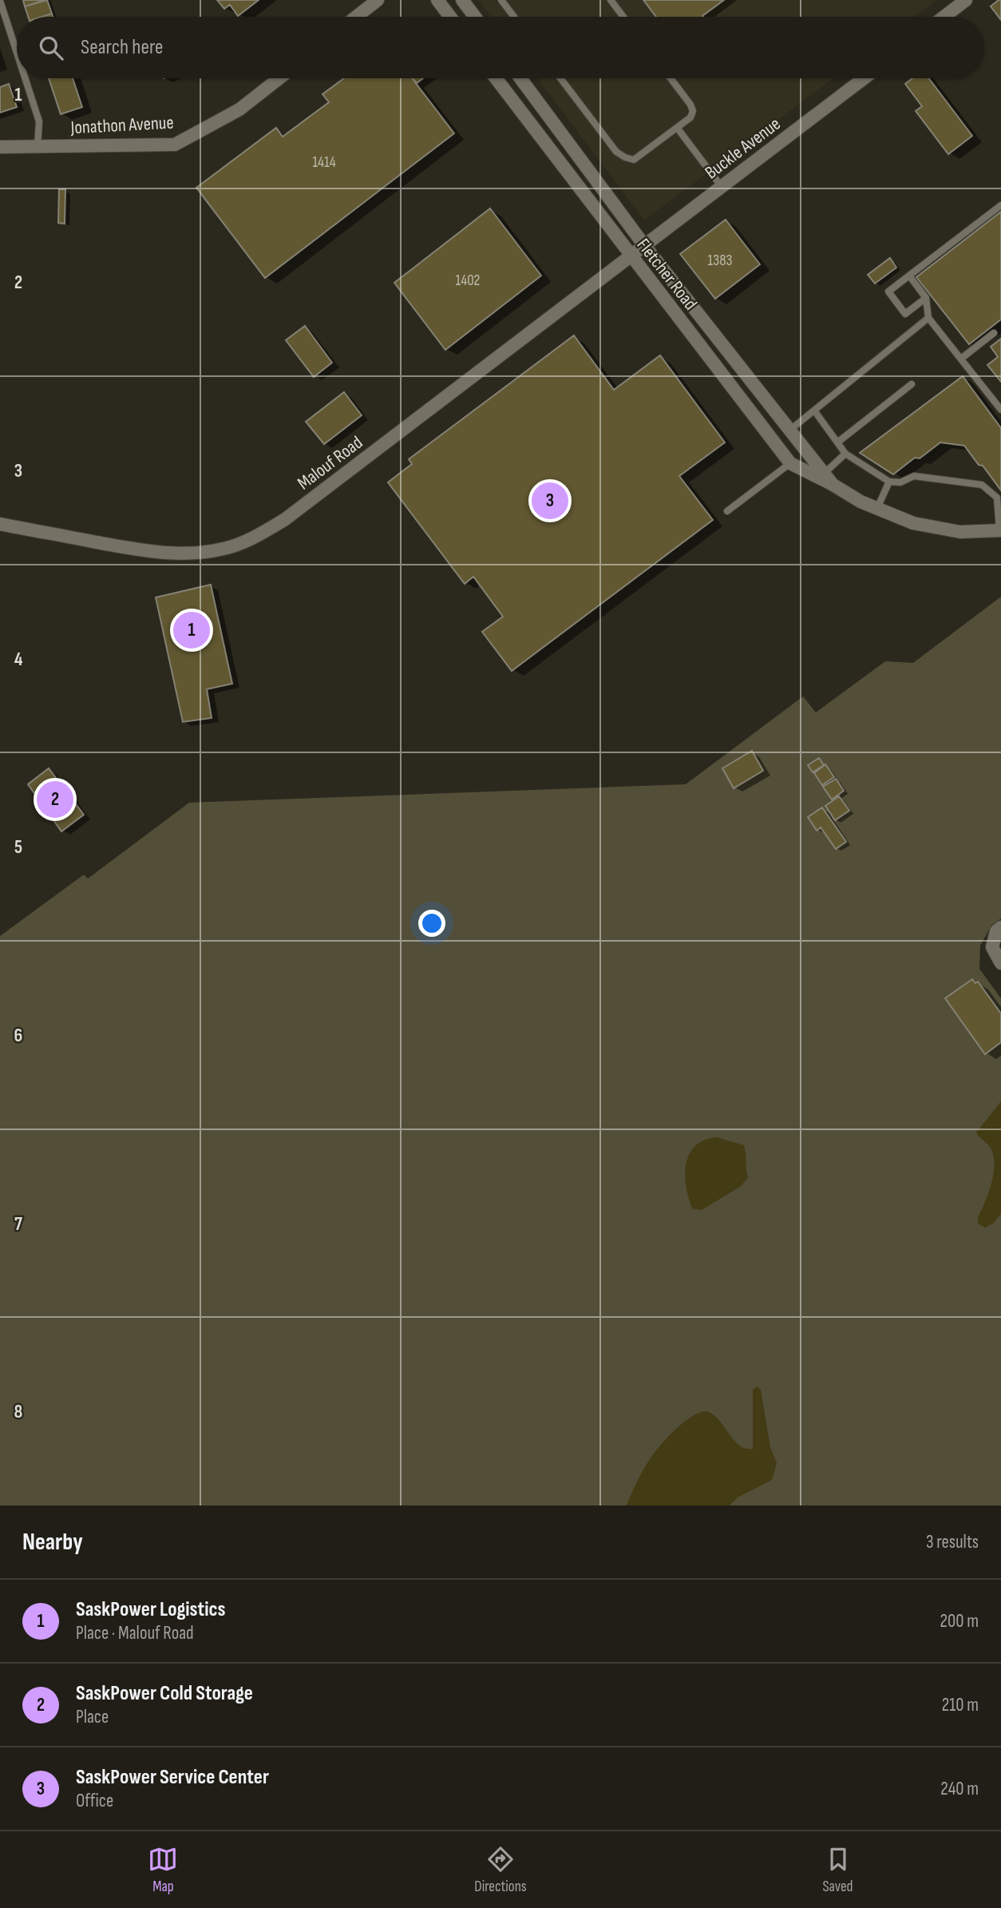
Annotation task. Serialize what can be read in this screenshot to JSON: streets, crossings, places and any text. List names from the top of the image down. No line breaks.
{"streets":{"street":["Jonathon Avenue","Buckle Avenue","Fletcher Road","Malouf Road"]},"crossings":[["Buckle Avenue","Fletcher Road"],["Buckle Avenue","Malouf Road"],["Fletcher Road","Malouf Road"]],"house_numbers":["1414","1383","1402"],"page":{"search":"Search here","pins":["3","1","2"],"heading":["Nearby","3 results"],"list":[{"mark":"1","name":"SaskPower Logistics","note":"Place · Malouf Road","value":"200 m"},{"mark":"2","name":"SaskPower Cold Storage","note":"Place","value":"210 m"},{"mark":"3","name":"SaskPower Service Center","note":"Office","value":"240 m"}],"nav":["Map","Directions","Saved"]},"grid":{"rows":["1","2","3","4","5","6","7","8"]}}
